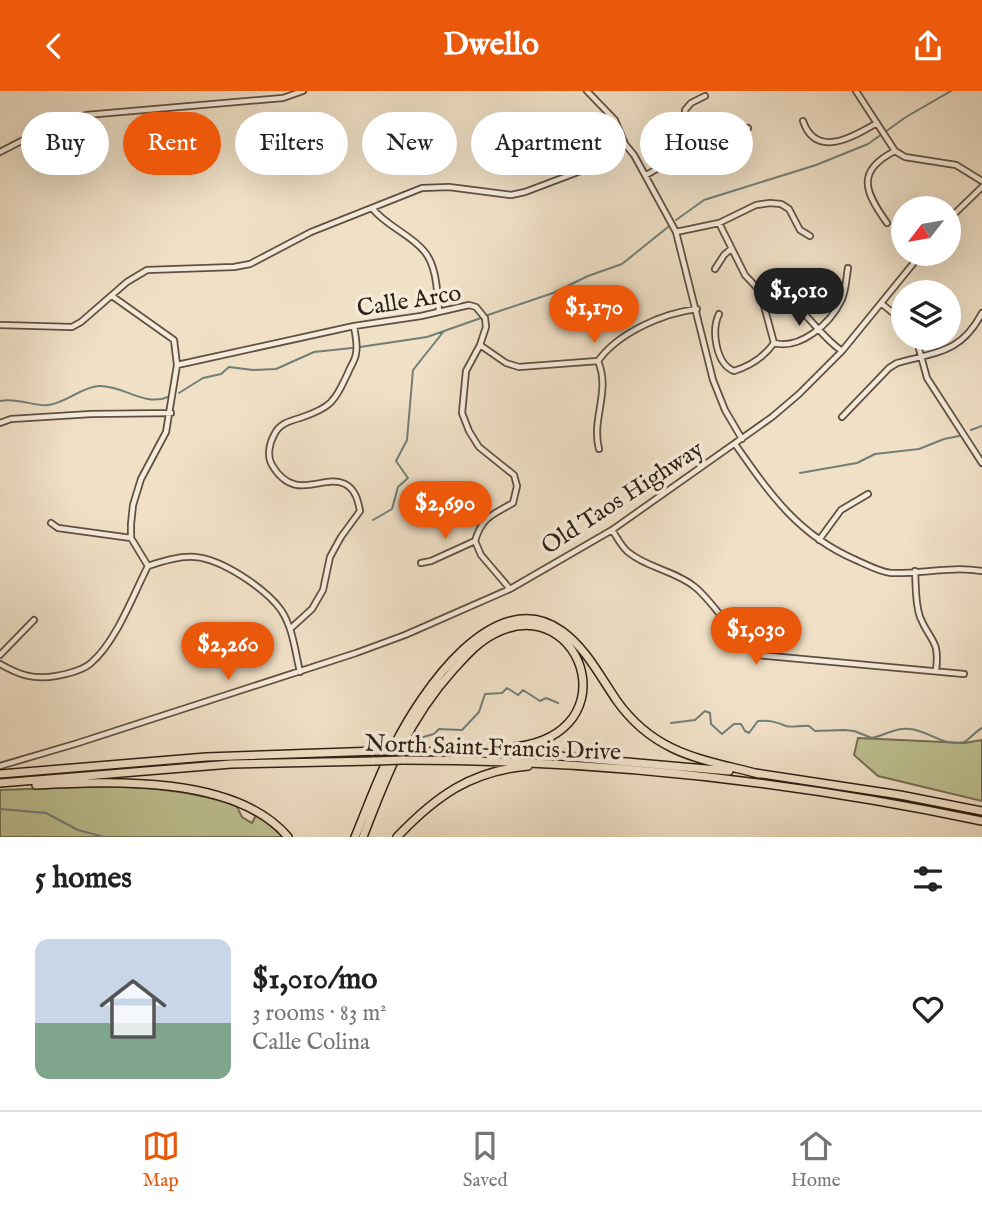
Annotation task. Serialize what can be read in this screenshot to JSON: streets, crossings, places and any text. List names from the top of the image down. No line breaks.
{"streets":{"highway":["North Saint Francis Drive"],"street":["Calle Arco","Old Taos Highway"]},"north":"bottom left","page":{"header":"Dwello","chip":["Buy","Rent","Filters","New","Apartment","House"],"price":["$1,010","$1,170","$2,690","$1,030","$2,260"],"heading":"5 homes","list":[{"name":"$1,010/mo","note":"3 rooms · 83 m² · Calle Colina"}],"tabs":["Map","Saved","Home"]}}
